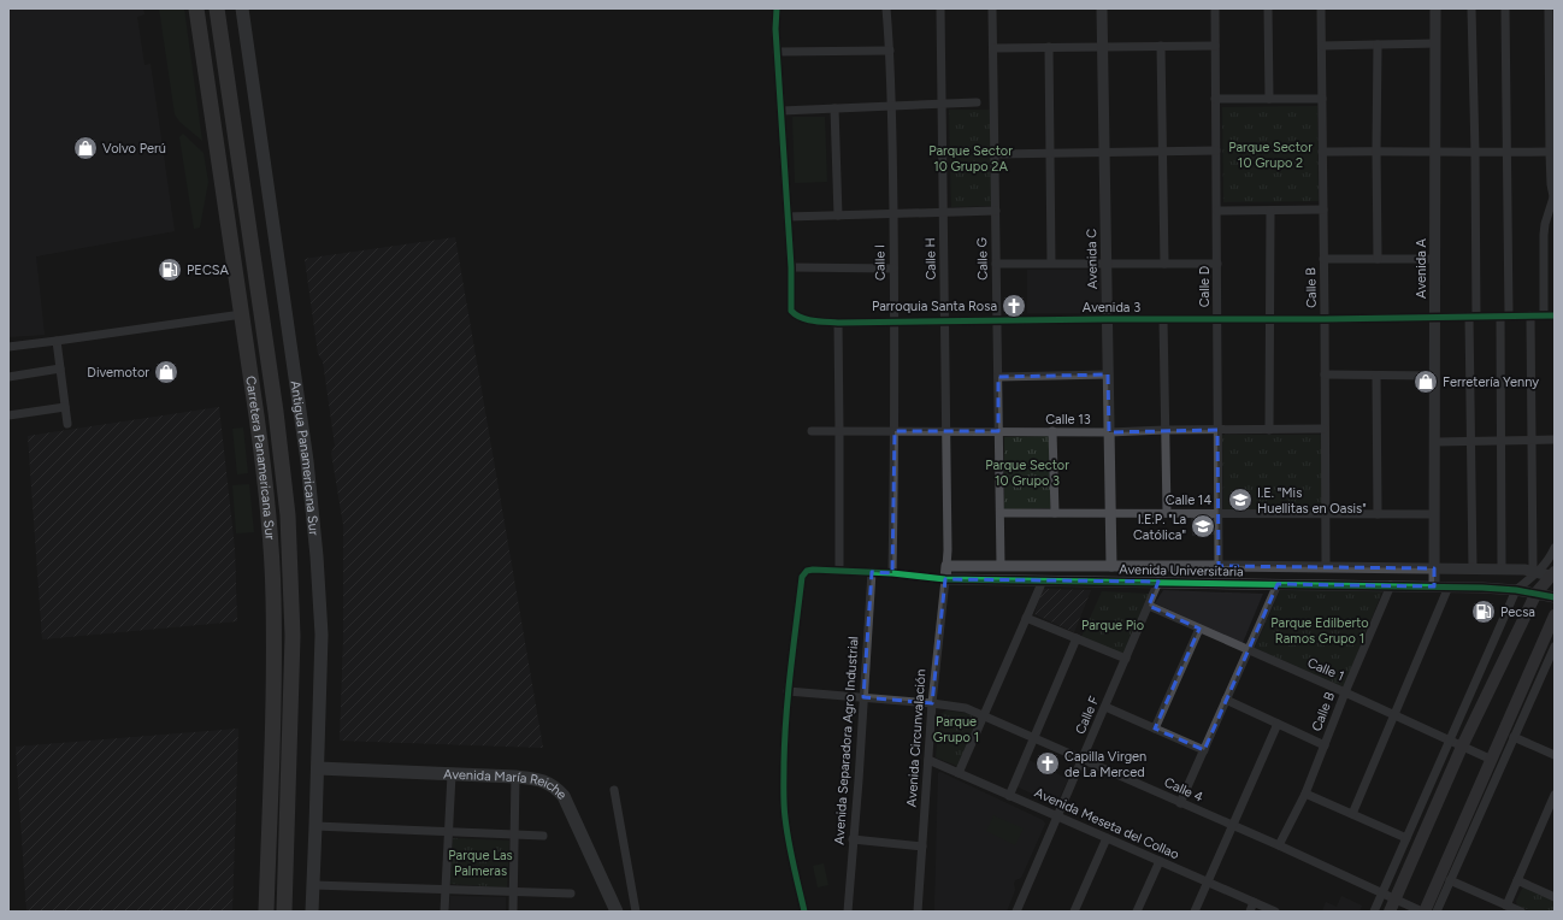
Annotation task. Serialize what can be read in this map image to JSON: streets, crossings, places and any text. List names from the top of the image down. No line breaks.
{"streets":{"highway":["Carretera Panamericana Sur"],"main road":["Antigua Panamericana Sur","Avenida María Reiche"],"street":["Calle H","Calle G","Avenida C","Calle I","Avenida A","Calle D","Calle B","Avenida 3","Calle 13","Calle 14","Avenida Universitaria","Calle 1","Calle F","Avenida Circunvalación","Avenida Separadora Agro Industrial","Calle 4","Avenida Meseta del Collao"]},"crossings":[["Calle H","Avenida 3"],["Calle H","Calle 13"],["Calle H","Avenida Universitaria"],["Calle H","Avenida Circunvalación"],["Calle G","Avenida 3"],["Calle G","Calle 13"],["Calle G","Calle 14"],["Calle G","Avenida Universitaria"],["Avenida C","Avenida 3"],["Avenida C","Calle 13"],["Avenida C","Calle 14"],["Avenida C","Avenida Universitaria"],["Calle I","Avenida 3"],["Calle I","Calle 13"],["Calle I","Avenida Universitaria"],["Avenida A","Avenida 3"],["Avenida A","Calle 14"],["Avenida A","Avenida Universitaria"],["Calle D","Avenida 3"],["Calle D","Calle 13"],["Calle D","Calle 14"],["Calle D","Avenida Universitaria"],["Calle B","Avenida 3"],["Calle B","Calle 13"],["Calle B","Calle 14"],["Calle B","Avenida Universitaria"],["Calle B","Calle 1"],["Calle B","Calle 4"],["Antigua Panamericana Sur","Avenida María Reiche"],["Avenida Universitaria","Calle F"],["Avenida Universitaria","Avenida Circunvalación"],["Avenida Universitaria","Avenida Separadora Agro Industrial"],["Avenida Universitaria","Calle 4"],["Calle 1","Calle F"],["Calle F","Calle 4"],["Calle F","Avenida Meseta del Collao"],["Avenida Circunvalación","Calle 4"],["Avenida Circunvalación","Avenida Meseta del Collao"],["Avenida Separadora Agro Industrial","Calle 4"]],"parks":["Parque Sector 10 Grupo 2","Parque Sector 10 Grupo 2A","Parque Sector 10 Grupo 3","Parque Edilberto Ramos Grupo 1","Parque Pio","Parque Grupo 1","Parque Las Palmeras"],"places":{"shop":["Volvo Perú","Divemotor","Ferretería Yenny"],"fuel station":["PECSA","Pecsa"],"church":["Parroquia Santa Rosa","Capilla Virgen de La Merced"],"school or university":["I.E. \"Mis Huellitas en Oasis\"","I.E.P. \"La Católica\""]}}
